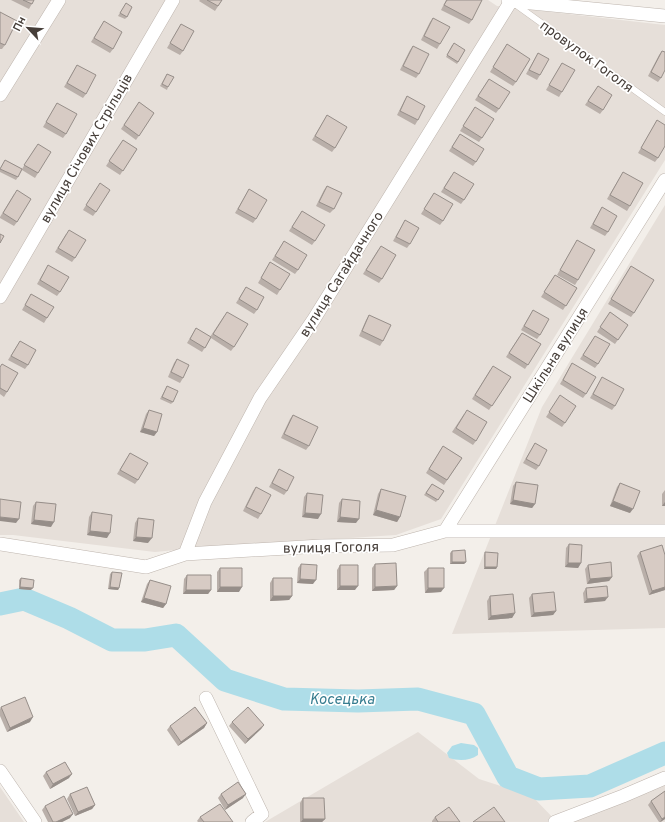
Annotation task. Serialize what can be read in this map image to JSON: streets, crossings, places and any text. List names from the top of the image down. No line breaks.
{"streets":{"street":["вулиця Січових Стрільців","вулиця Сагайдачного","Шкільна вулиця","вулиця Гоголя"],"lane":["провулок Гоголя"]},"crossings":[["провулок Гоголя","вулиця Сагайдачного"],["вулиця Сагайдачного","вулиця Гоголя"],["Шкільна вулиця","вулиця Гоголя"]],"water":["Косецька"],"north":"top left"}
